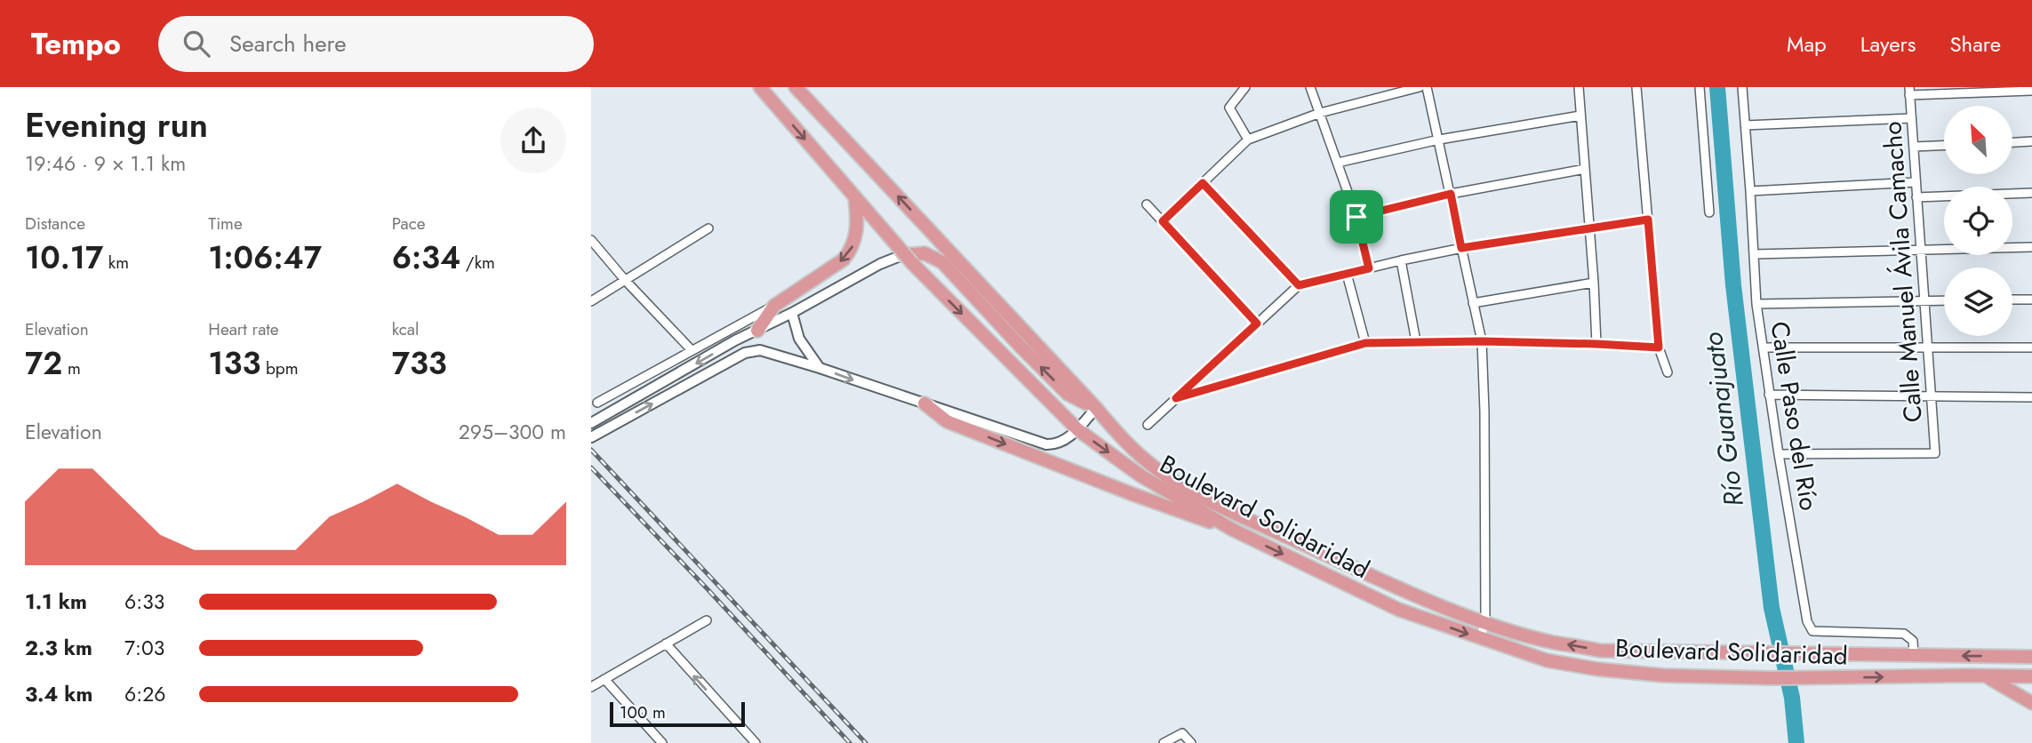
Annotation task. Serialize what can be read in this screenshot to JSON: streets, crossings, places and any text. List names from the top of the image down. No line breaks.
{"streets":{"highway":["Boulevard Solidaridad"],"street":["Calle Manuel Ávila Camacho","Calle Paso del Río"]},"crossings":[["Calle Manuel Ávila Camacho","Calle Paso del Río"],["Calle Paso del Río","Boulevard Solidaridad"]],"water":["Río Guanajuato"],"scale_bar":"100 m","north":"top left","page":{"header":"Tempo","search":"Search here","nav":["Map","Layers","Share"],"heading":["Evening run","19:46 · 9 × 1.1 km"],"stats":[["Distance","10.17 km"],["Time","1:06:47"],["Pace","6:34 /km"],["Elevation","72 m"],["Heart rate","133 bpm"],["kcal","733"]],"chart":["Elevation","295–300 m"],"list":[{"name":"1.1 km","note":"6:33"},{"name":"2.3 km","note":"7:03"},{"name":"3.4 km","note":"6:26"}],"scale":"100 m"}}
